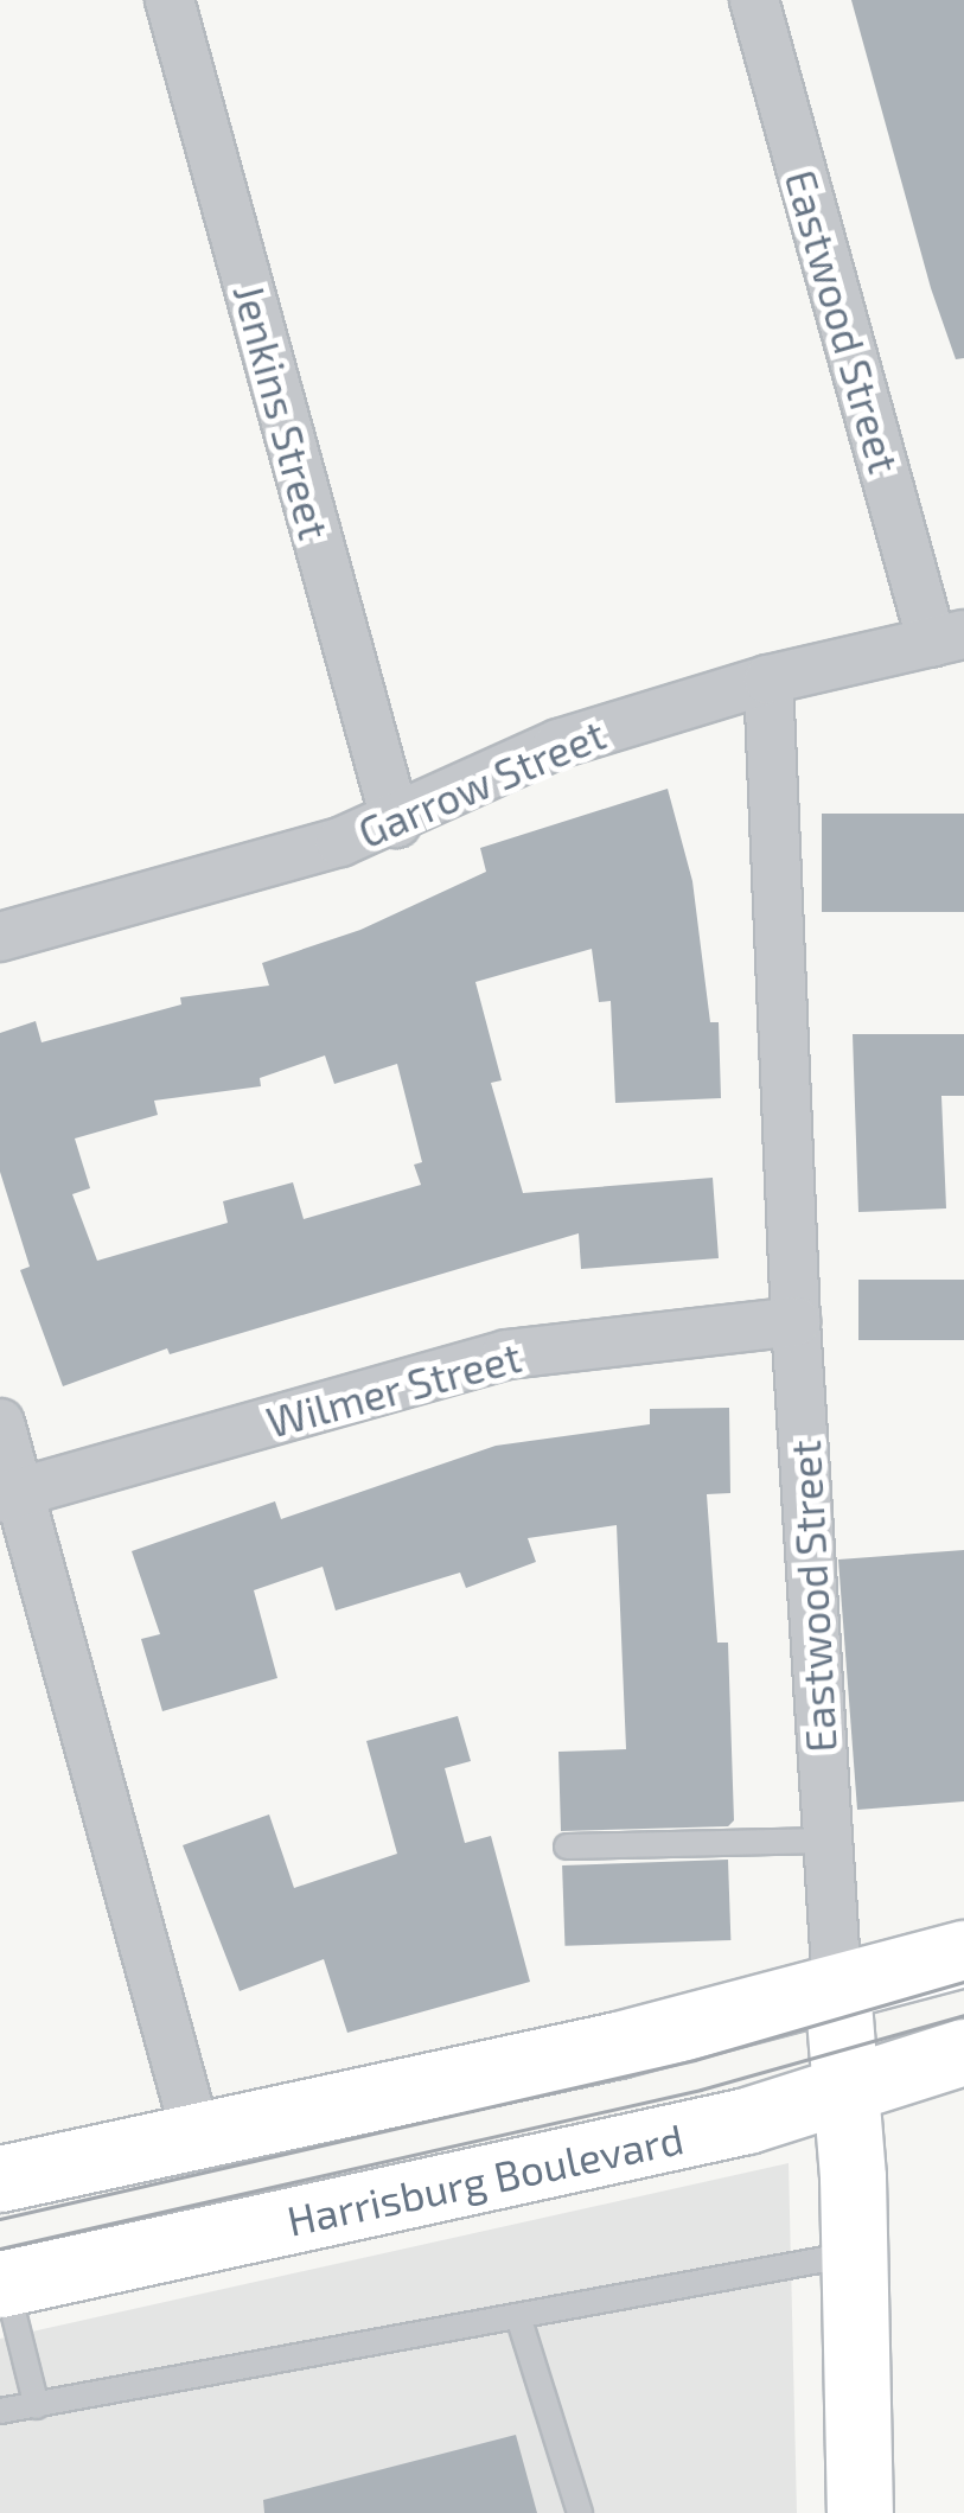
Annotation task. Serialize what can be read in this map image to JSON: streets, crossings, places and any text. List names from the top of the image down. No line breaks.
{"streets":{"main road":["Eastwood Street","Harrisburg Boulevard"],"street":["Jenkins Street","Garrow Street","Wilmer Street"]},"crossings":[["Eastwood Street","Garrow Street"],["Eastwood Street","Wilmer Street"],["Eastwood Street","Harrisburg Boulevard"],["Jenkins Street","Garrow Street"]]}
